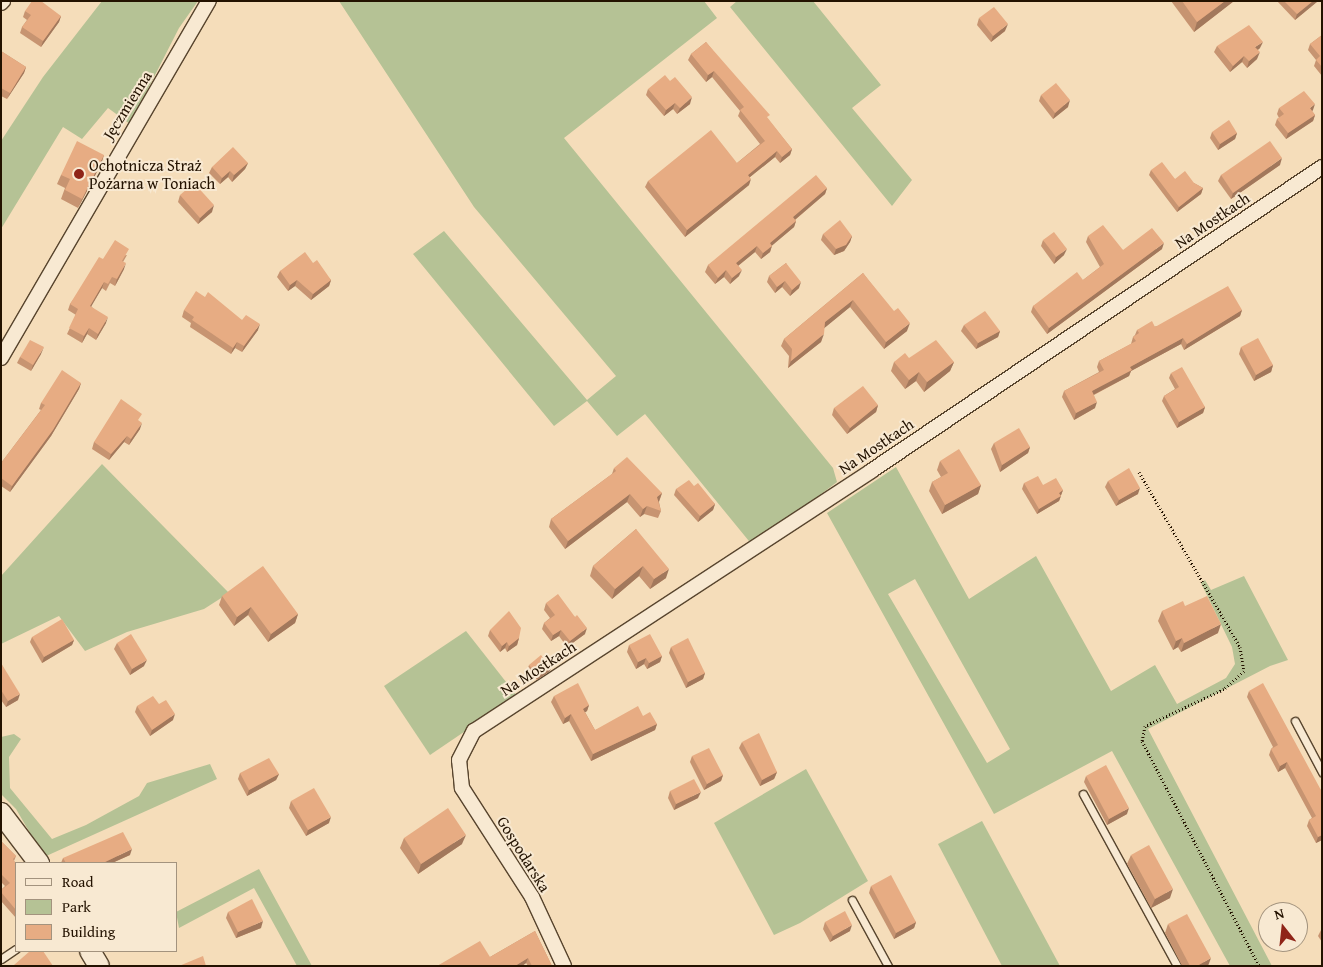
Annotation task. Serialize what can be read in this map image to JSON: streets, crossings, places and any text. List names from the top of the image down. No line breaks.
{"streets":{"street":["Jęczmienna","Na Mostkach","Gospodarska"]},"crossings":[["Na Mostkach","Gospodarska"]],"places":["Ochotnicza Straż Pożarna w Toniach"],"legend":["Road","Park","Building"],"north":"top"}
